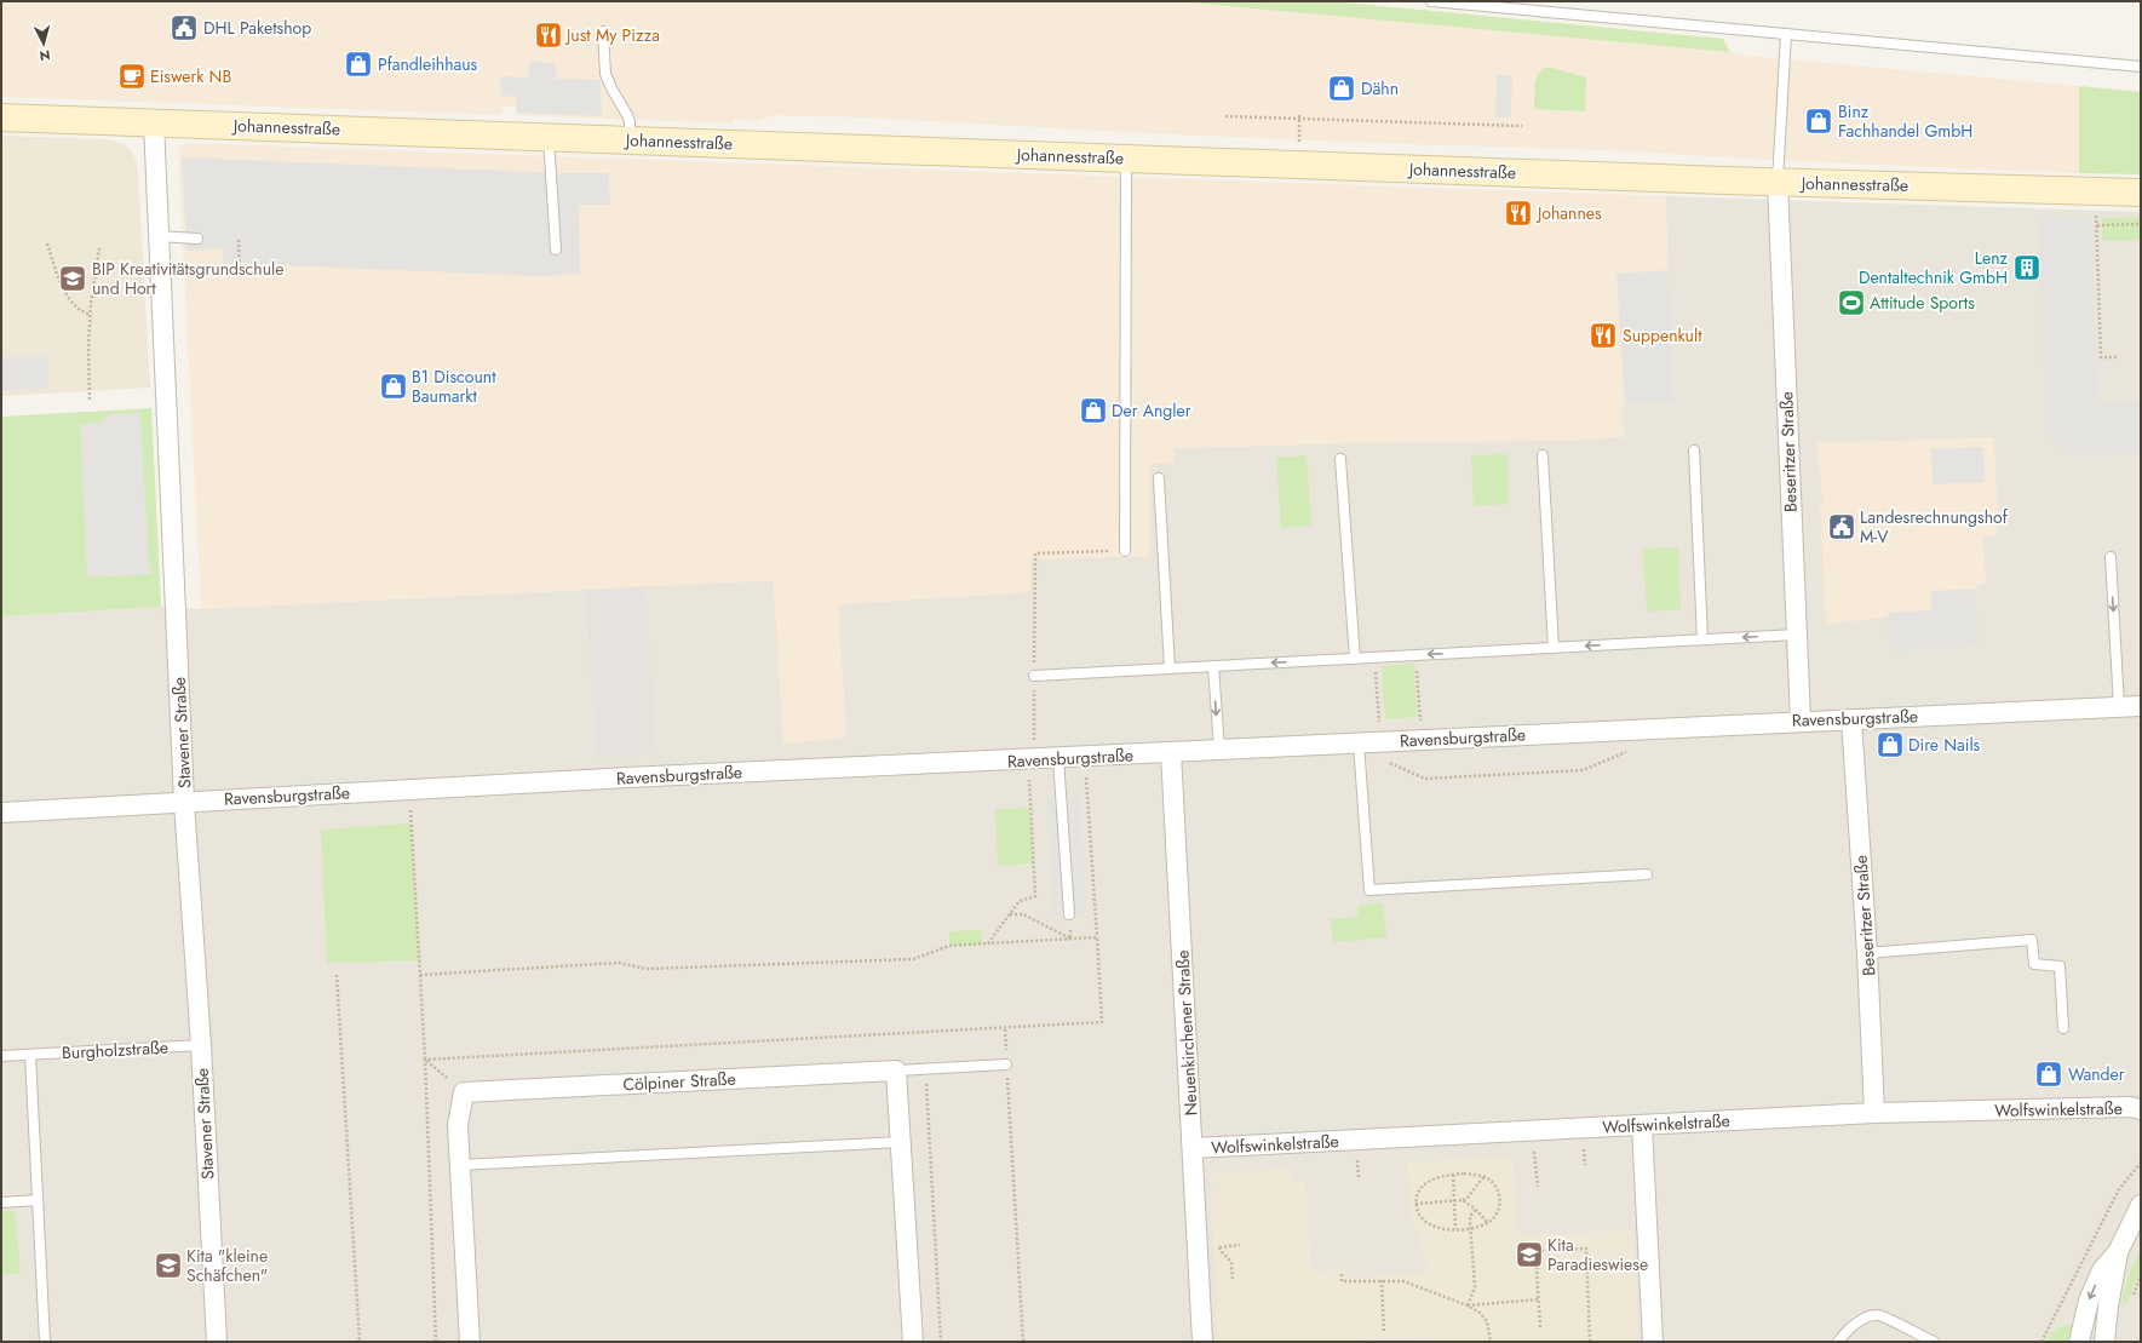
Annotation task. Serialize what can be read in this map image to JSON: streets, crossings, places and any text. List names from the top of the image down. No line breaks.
{"streets":{"main road":["Johannesstraße"],"street":["Beseritzer Straße","Ravensburgstraße","Stavener Straße","Neuenkirchener Straße","Cölpiner Straße","Wolfswinkelstraße"],"lane":["Burgholzstraße"]},"crossings":[["Johannesstraße","Beseritzer Straße"],["Johannesstraße","Stavener Straße"],["Beseritzer Straße","Ravensburgstraße"],["Beseritzer Straße","Wolfswinkelstraße"],["Ravensburgstraße","Stavener Straße"],["Ravensburgstraße","Neuenkirchener Straße"],["Stavener Straße","Burgholzstraße"],["Neuenkirchener Straße","Wolfswinkelstraße"]],"places":{"public building":["DHL Paketshop","Landesrechnungshof M-V"],"restaurant":["Just My Pizza","Johannes","Suppenkult"],"shop":["Pfandleihhaus","Dähn","Binz Fachhandel GmbH","B1 Discount Baumarkt","Der Angler","Dire Nails","Wander"],"cafe":["Eiswerk NB"],"building":["Lenz Dentaltechnik GmbH"],"school or university":["BIP Kreativitätsgrundschule und Hort","Kita Paradieswiese","Kita \"kleine Schäfchen\""],"sports":["Attitude Sports"]},"north":"bottom"}
